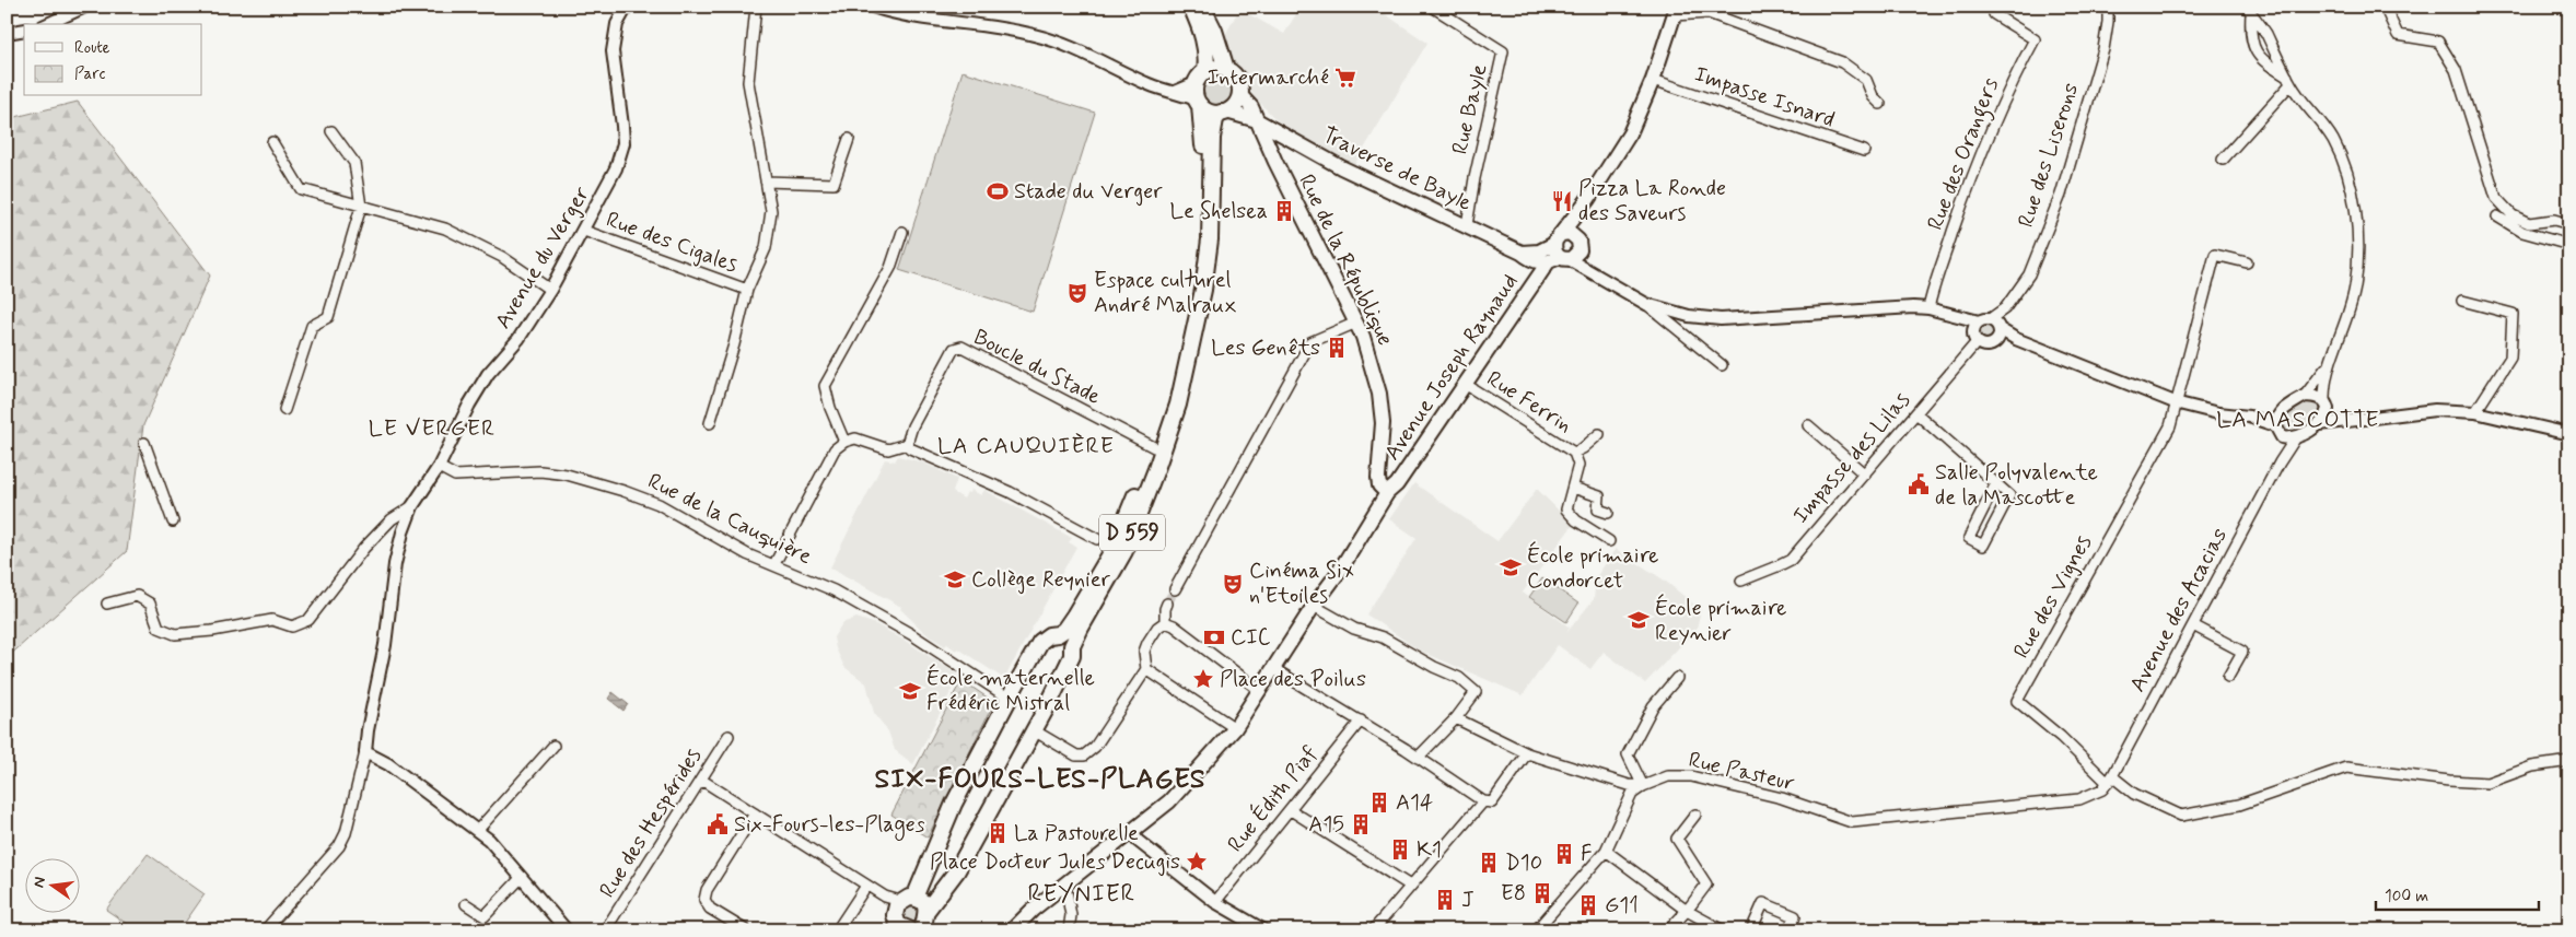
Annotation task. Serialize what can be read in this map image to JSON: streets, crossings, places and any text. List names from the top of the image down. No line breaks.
{"streets":{"main road":["Traverse de Bayle","Rue de la République","Avenue Joseph Raynaud","D 559"],"street":["Impasse Isnard","Rue Bayle","Rue des Orangers","Rue des Liserons","Rue des Cigales","Avenue du Verger","Boucle du Stade","Rue Ferrin","Impasse des Lilas","Rue de la Cauquière","Rue des Vignes","Avenue des Acacias","Rue Pasteur","Rue Édith Piaf","Rue des Hespérides"]},"crossings":[["Impasse Isnard","Avenue Joseph Raynaud"],["Rue Bayle","Traverse de Bayle"],["Traverse de Bayle","Rue de la République"],["Traverse de Bayle","Avenue Joseph Raynaud"],["Traverse de Bayle","D 559"],["Rue des Cigales","Avenue du Verger"],["Avenue du Verger","Rue de la Cauquière"],["Rue de la République","Avenue Joseph Raynaud"],["Boucle du Stade","D 559"],["Avenue Joseph Raynaud","Rue Ferrin"],["Rue de la Cauquière","D 559"],["Rue des Vignes","Avenue des Acacias"],["Rue des Vignes","Rue Pasteur"],["Avenue des Acacias","Rue Pasteur"]],"districts":["LA MASCOTTE","LE VERGER","LA CAUQUIÈRE","SIX-FOURS-LES-PLAGES","REYNIER"],"places":{"supermarket":["Intermarché"],"sports":["Stade du Verger"],"restaurant":["Pizza La Ronde des Saveurs"],"building":["Le Shelsea","Les Genêts","A14","A15","La Pastourelle","K1","F","D10","E8","J","G11"],"theatre":["Espace culturel André Malraux","Cinéma Six n'Etoiles"],"public building":["Salle Polyvalente de la Mascotte","Six-Fours-les-Plages"],"school or university":["École primaire Condorcet","Collège Reynier","École primaire Reynier","École maternelle Frédéric Mistral"],"bank":["CIC"],"place":["Place des Poilus","Place Docteur Jules Decugis"]},"legend":["Route","Parc"],"scale_bar":"100 m","north":"left"}
